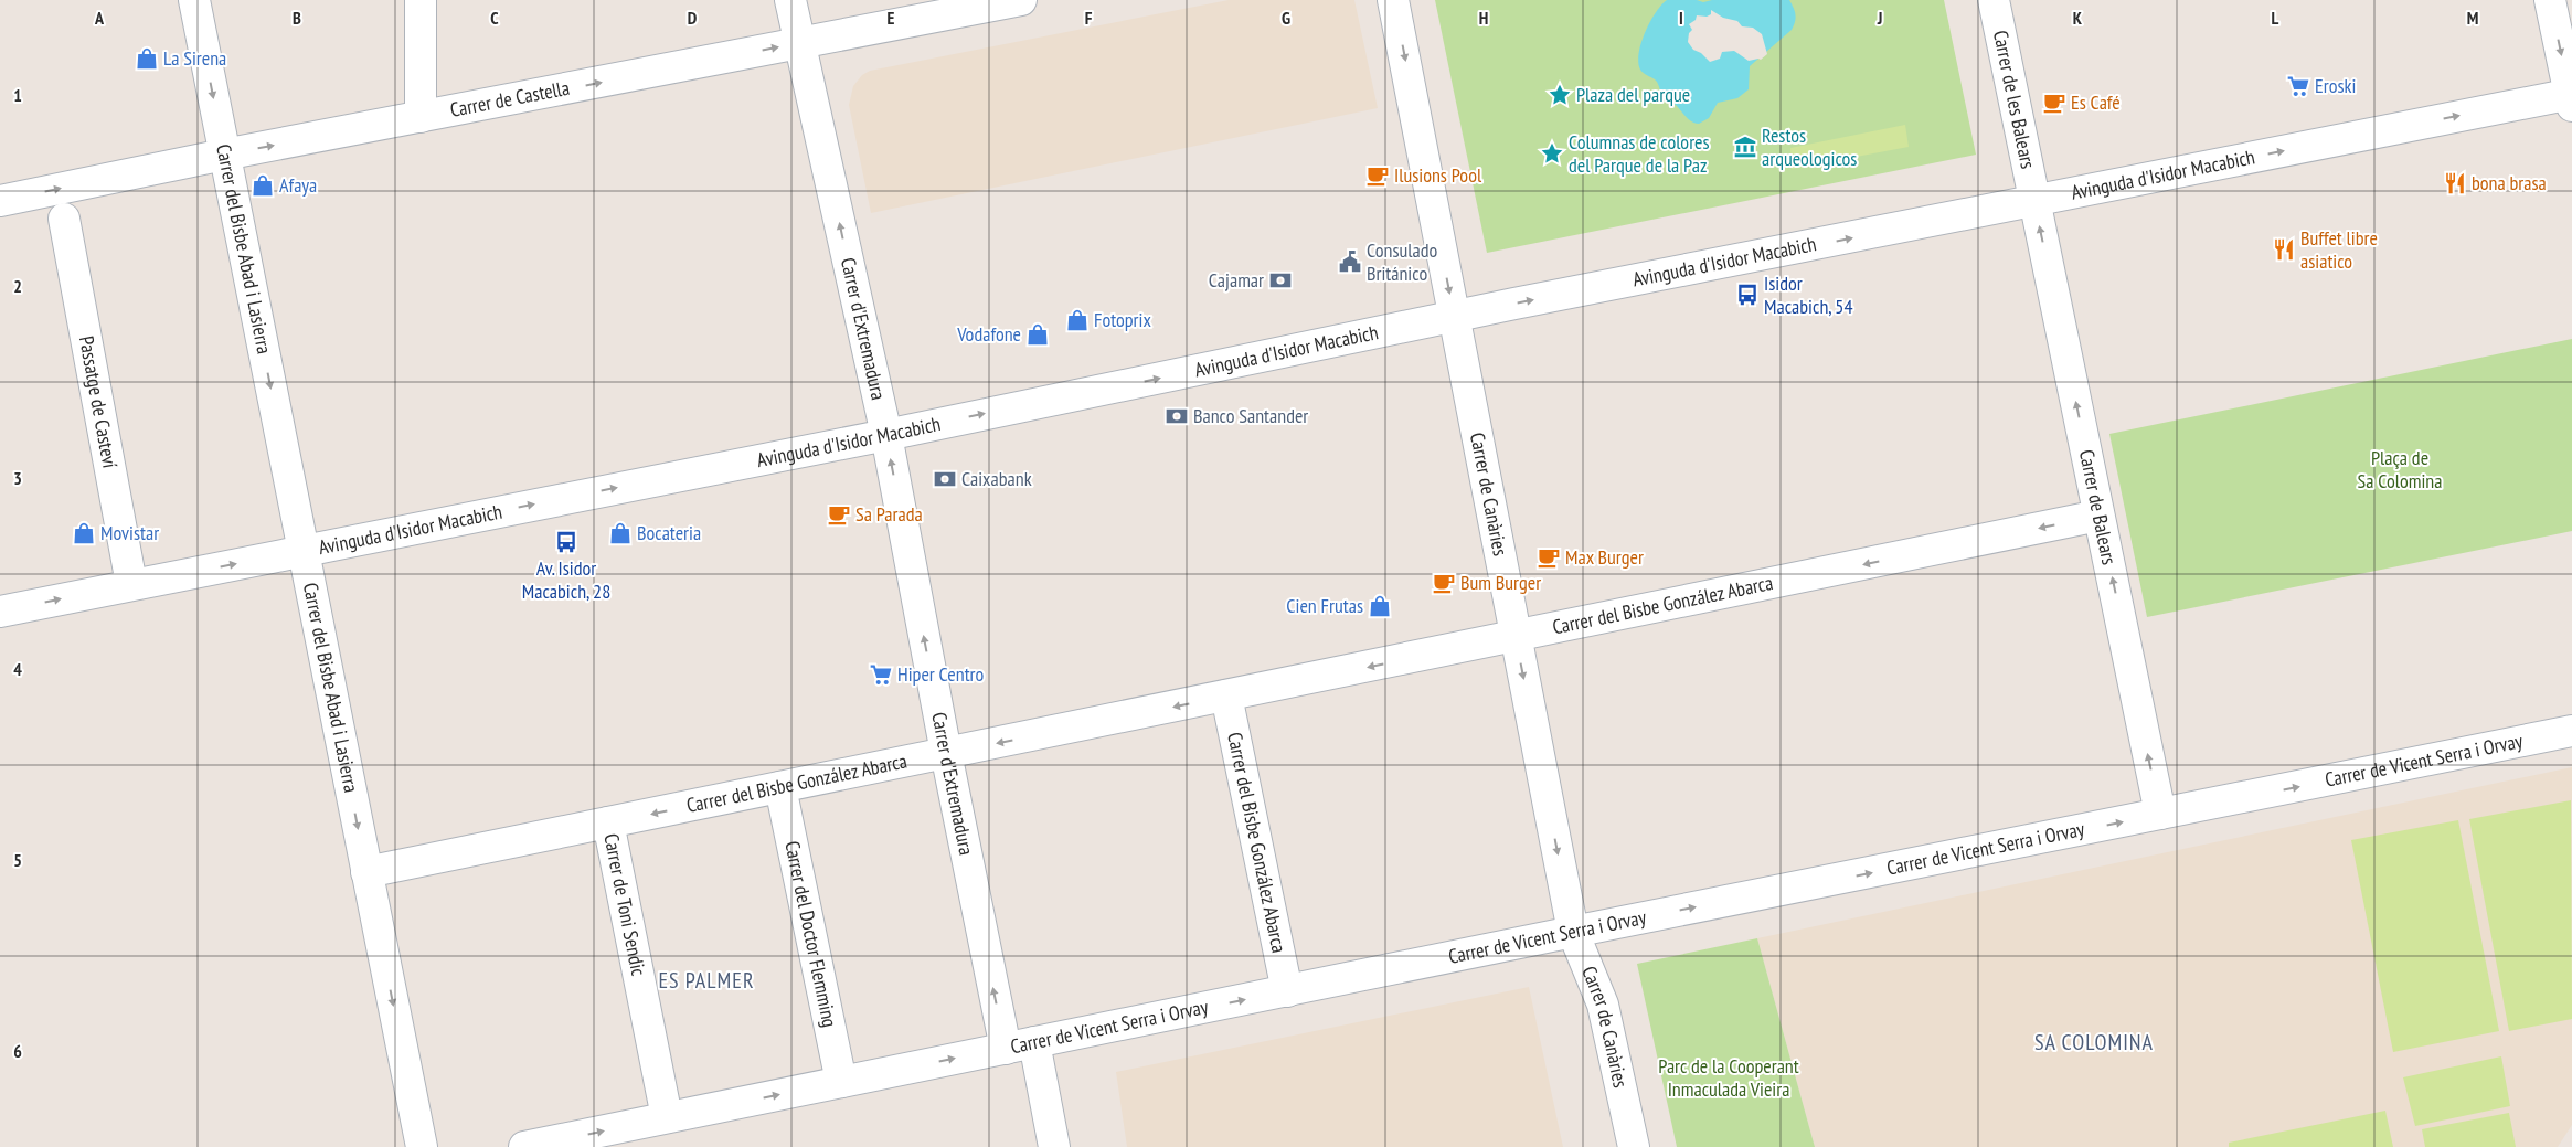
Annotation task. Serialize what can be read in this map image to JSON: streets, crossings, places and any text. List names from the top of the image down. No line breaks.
{"streets":{"street":["Carrer de Castella","Carrer de les Balears","Avinguda d'Isidor Macabich","Carrer del Bisbe Abad i Lasierra","Carrer d'Extremadura","Passatge de Casteví","Carrer de Canàries","Carrer de Balears","Carrer del Bisbe González Abarca","Carrer de Vicent Serra i Orvay","Carrer de Toni Sendic","Carrer del Doctor Flemming"]},"crossings":[["Carrer de Castella","Carrer del Bisbe Abad i Lasierra"],["Carrer de Castella","Carrer d'Extremadura"],["Carrer de les Balears","Avinguda d'Isidor Macabich"],["Carrer de les Balears","Carrer de Balears"],["Avinguda d'Isidor Macabich","Carrer del Bisbe Abad i Lasierra"],["Avinguda d'Isidor Macabich","Carrer d'Extremadura"],["Avinguda d'Isidor Macabich","Passatge de Casteví"],["Avinguda d'Isidor Macabich","Carrer de Canàries"],["Avinguda d'Isidor Macabich","Carrer de Balears"],["Carrer del Bisbe Abad i Lasierra","Carrer del Bisbe González Abarca"],["Carrer d'Extremadura","Carrer del Bisbe González Abarca"],["Carrer d'Extremadura","Carrer de Vicent Serra i Orvay"],["Carrer de Canàries","Carrer del Bisbe González Abarca"],["Carrer de Canàries","Carrer de Vicent Serra i Orvay"],["Carrer de Balears","Carrer del Bisbe González Abarca"],["Carrer de Balears","Carrer de Vicent Serra i Orvay"],["Carrer del Bisbe González Abarca","Carrer de Vicent Serra i Orvay"],["Carrer del Bisbe González Abarca","Carrer de Toni Sendic"],["Carrer del Bisbe González Abarca","Carrer del Doctor Flemming"],["Carrer de Vicent Serra i Orvay","Carrer de Toni Sendic"],["Carrer de Vicent Serra i Orvay","Carrer del Doctor Flemming"]],"one_way":["Carrer de Castella","Avinguda d'Isidor Macabich","Carrer del Bisbe Abad i Lasierra","Carrer d'Extremadura","Carrer de Canàries","Carrer de Balears","Carrer del Bisbe González Abarca","Carrer de Vicent Serra i Orvay"],"districts":["ES PALMER","SA COLOMINA"],"parks":["Plaça de Sa Colomina","Parc de la Cooperant Inmaculada Vieira"],"places":{"shop":["La Sirena","Afaya","Fotoprix","Vodafone","Movistar","Bocateria","Cien Frutas"],"supermarket":["Eroski","Hiper Centro"],"place":["Plaza del parque","Columnas de colores del Parque de la Paz"],"cafe":["Es Café","Ilusions Pool","Sa Parada","Max Burger","Bum Burger"],"museum":["Restos arqueologicos"],"restaurant":["bona brasa","Buffet libre asiatico"],"public building":["Consulado Británico"],"bank":["Cajamar","Banco Santander","Caixabank"],"bus stop":["Isidor Macabich, 54","Av. Isidor Macabich, 28"]},"grid":{"columns":["A","B","C","D","E","F","G","H","I","J","K","L","M"],"rows":["1","2","3","4","5","6"]}}
